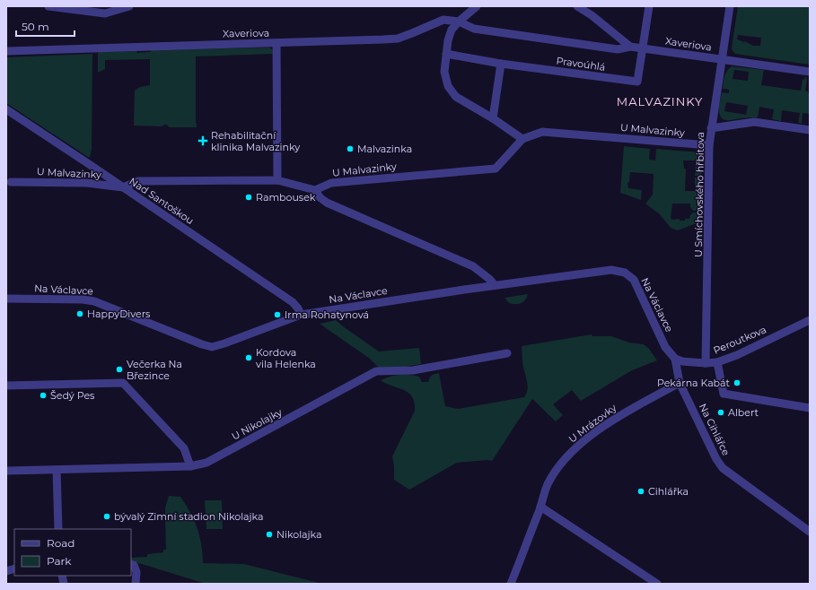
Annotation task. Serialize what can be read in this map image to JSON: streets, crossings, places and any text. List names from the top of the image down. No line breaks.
{"streets":{"street":["Xaveriova","Pravoúhlá","U Malvazinky","U Smíchovského hřbitova","Nad Santoškou","Na Václavce","Peroutkova","U Mrázovky","U Nikolajky","Na Cihlářce"]},"crossings":[["Xaveriova","Pravoúhlá"],["Xaveriova","U Smíchovského hřbitova"],["U Malvazinky","U Smíchovského hřbitova"],["U Malvazinky","Nad Santoškou"],["U Smíchovského hřbitova","Peroutkova"],["Nad Santoškou","Na Václavce"],["Na Václavce","Peroutkova"],["Na Václavce","Na Cihlářce"],["Peroutkova","Na Cihlářce"],["U Mrázovky","Na Cihlářce"]],"districts":["MALVAZINKY"],"places":{"health":["Rehabilitační klinika Malvazinky"],"other":["Malvazinka","Rambousek","HappyDivers","Irma Rohatynová","Kordova vila Helenka","Večerka Na Březince","Pekárna Kabát","Šedý Pes","Albert","Cihlářka","bývalý Zimní stadion Nikolajka","Nikolajka"]},"legend":["Road","Park"],"scale_bar":"50 m"}
